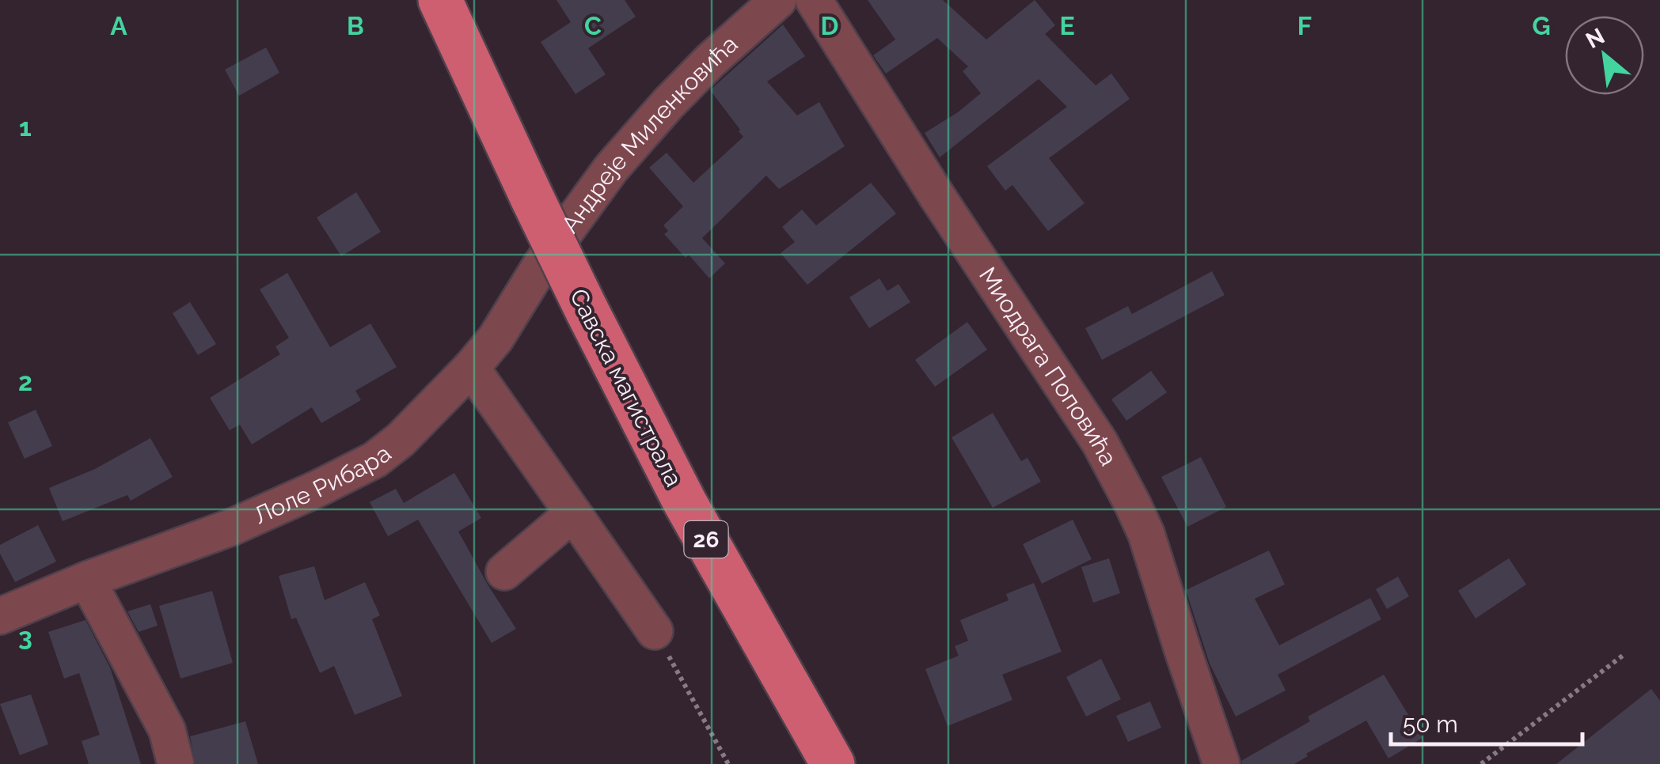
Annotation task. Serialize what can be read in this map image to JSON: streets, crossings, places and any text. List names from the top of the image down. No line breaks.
{"streets":{"main road":["Савска магистрала","26"],"street":["Андреје Миленковића","Миодрага Поповића","Лоле Рибара"]},"crossings":[["Андреје Миленковића","Лоле Рибара"]],"scale_bar":"50 m","north":"top left","grid":{"columns":["A","B","C","D","E","F","G"],"rows":["1","2","3"]}}
